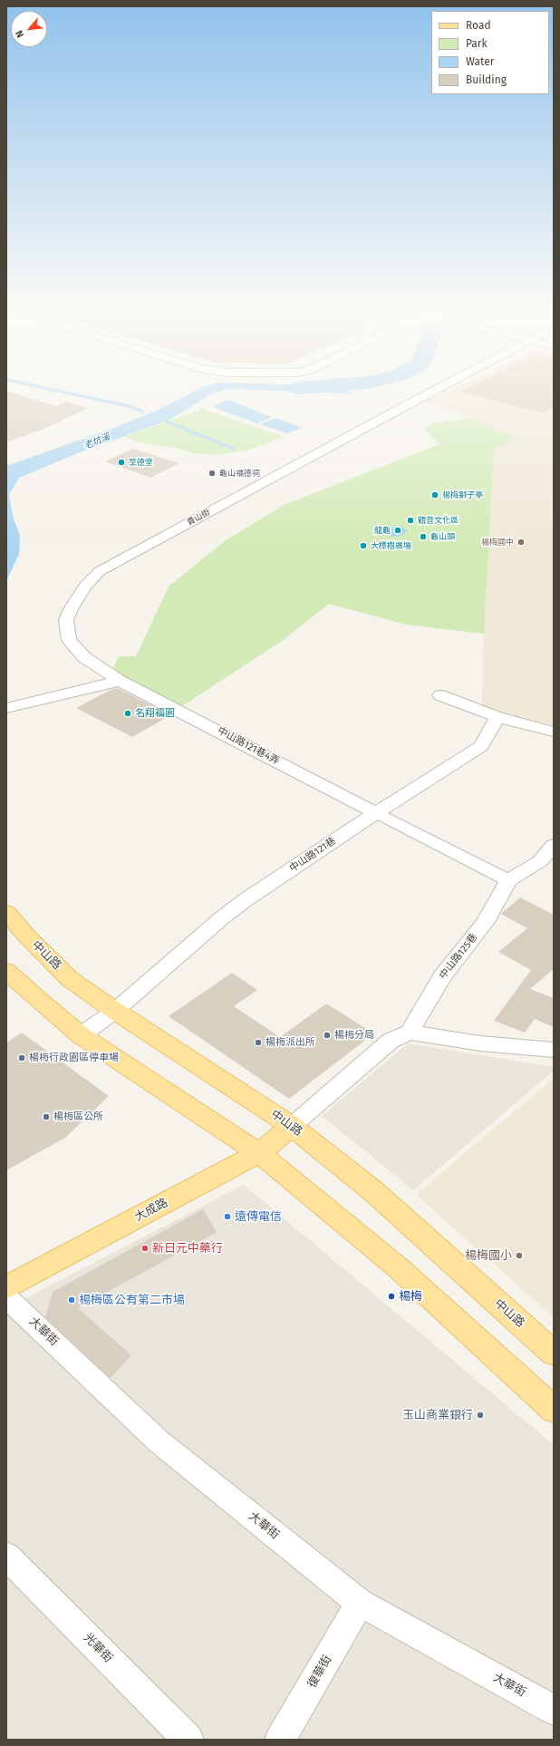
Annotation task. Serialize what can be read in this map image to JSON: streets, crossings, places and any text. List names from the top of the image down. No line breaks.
{"streets":{"main road":["中山路","大成路"],"street":["貴山街","中山路121巷4弄","中山路121巷","中山路125巷","大華街","光華街","復華街"]},"crossings":[["貴山街","中山路121巷4弄"],["中山路121巷4弄","中山路121巷"],["中山路121巷","中山路"],["中山路","大成路"],["大華街","復華街"]],"water":["老坑溪"],"places":["至德堂","龜山福德祠","楊梅獅子亭","觀音文化區","龍龜","龜山頭","楊梅國中","大樟樹廣場","名翔福園","楊梅分局","楊梅派出所","楊梅行政園區停車場","楊梅區公所","遠傳電信","新日元中藥行","楊梅國小","楊梅","楊梅區公有第二市場","玉山商業銀行"],"legend":["Road","Park","Water","Building"],"north":"bottom left"}
